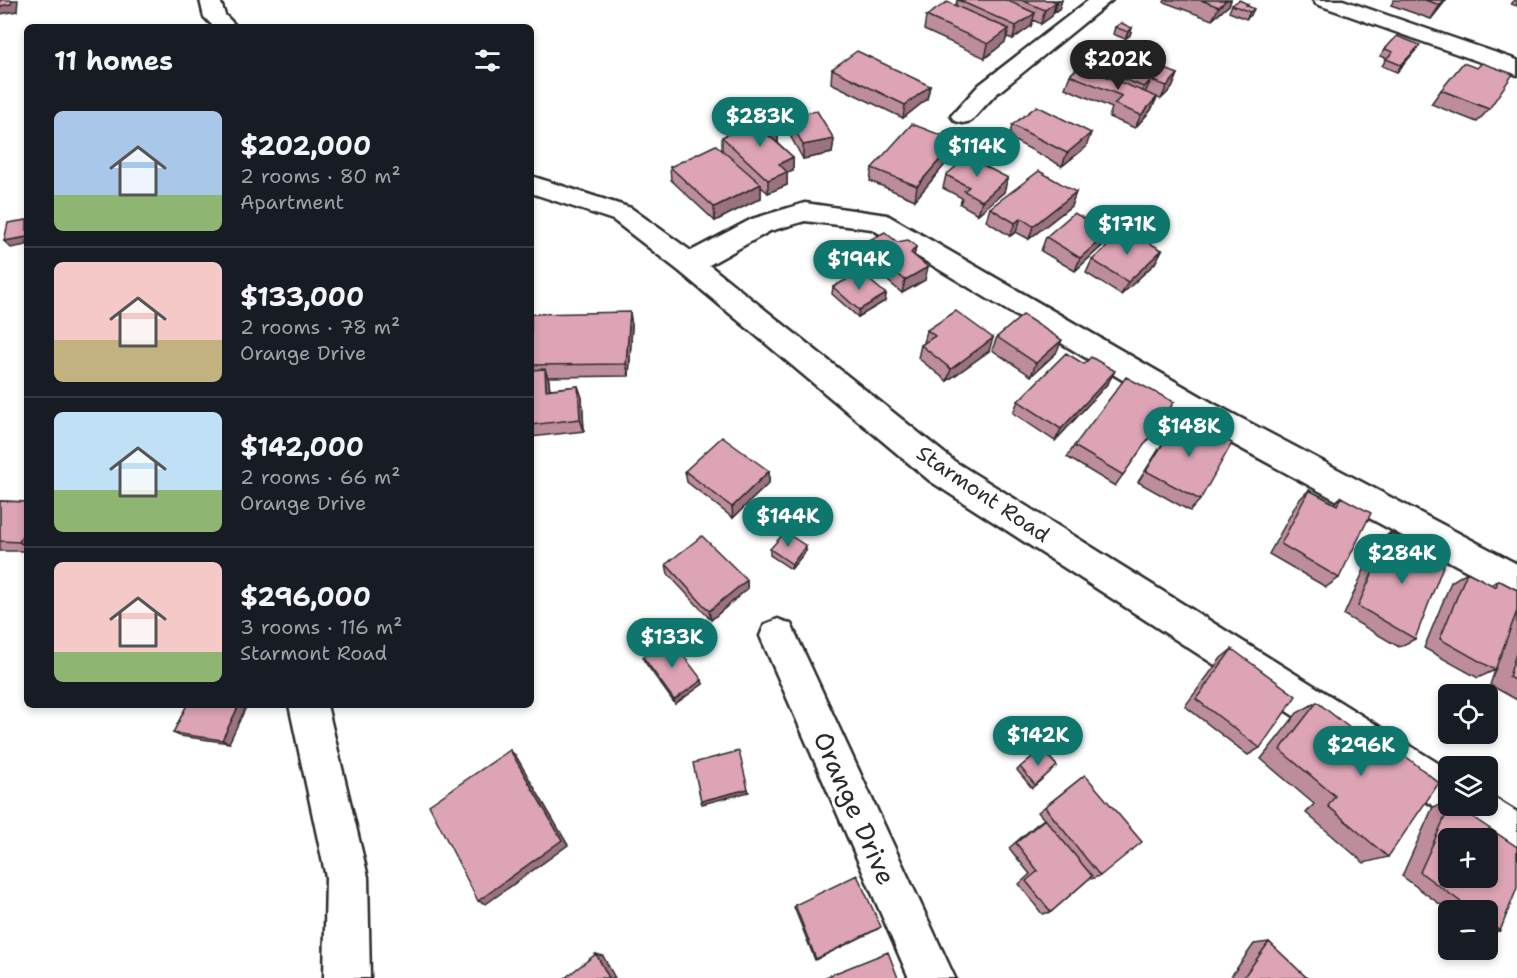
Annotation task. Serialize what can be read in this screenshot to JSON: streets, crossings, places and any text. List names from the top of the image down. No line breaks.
{"streets":{"street":["Starmont Road","Orange Drive"]},"page":{"heading":"11 homes","price":["$202K","$283K","$114K","$171K","$194K","$148K","$144K","$284K","$133K","$142K","$296K"],"list":[{"name":"$202,000","note":"2 rooms · 80 m² · Apartment"},{"name":"$133,000","note":"2 rooms · 78 m² · Orange Drive"},{"name":"$142,000","note":"2 rooms · 66 m² · Orange Drive"},{"name":"$296,000","note":"3 rooms · 116 m² · Starmont Road"}],"map_buttons":["+","−"]}}
